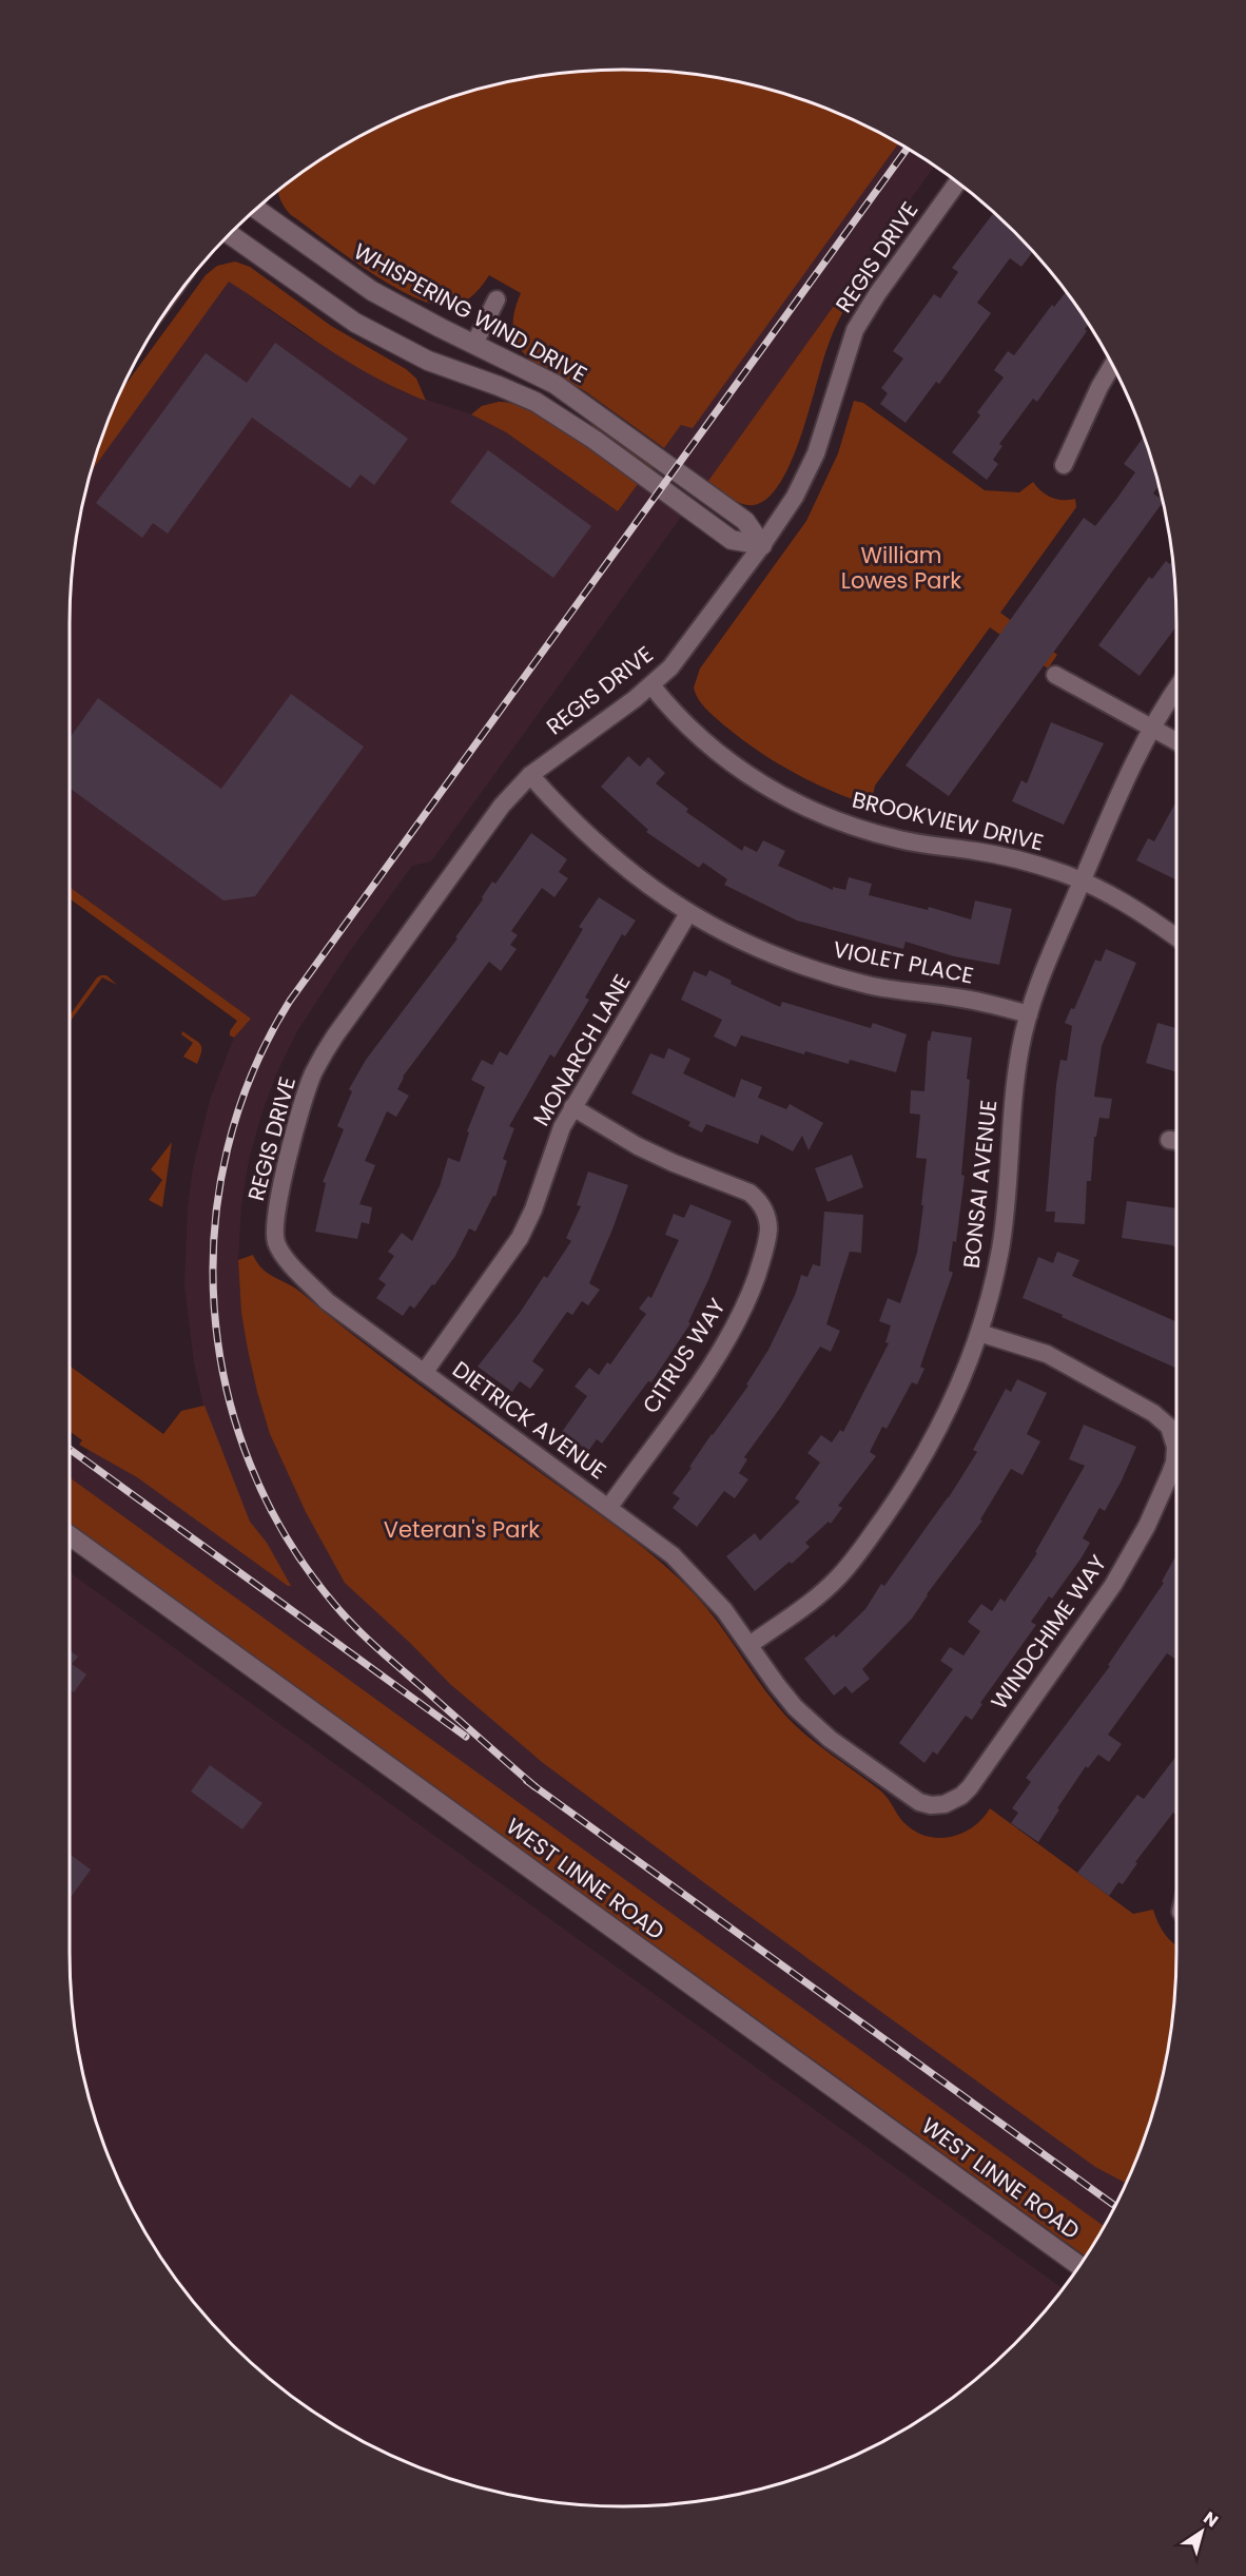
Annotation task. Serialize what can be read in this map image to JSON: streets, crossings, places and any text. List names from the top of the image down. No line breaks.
{"streets":{"street":["REGIS DRIVE","WHISPERING WIND DRIVE","BROOKVIEW DRIVE","VIOLET PLACE","MONARCH LANE","BONSAI AVENUE","CITRUS WAY","DIETRICK AVENUE","WINDCHIME WAY","WEST LINNE ROAD"]},"crossings":[["REGIS DRIVE","WHISPERING WIND DRIVE"],["REGIS DRIVE","BROOKVIEW DRIVE"],["REGIS DRIVE","VIOLET PLACE"],["REGIS DRIVE","DIETRICK AVENUE"],["BROOKVIEW DRIVE","BONSAI AVENUE"],["VIOLET PLACE","MONARCH LANE"],["VIOLET PLACE","BONSAI AVENUE"],["MONARCH LANE","CITRUS WAY"],["MONARCH LANE","DIETRICK AVENUE"],["BONSAI AVENUE","DIETRICK AVENUE"],["BONSAI AVENUE","WINDCHIME WAY"],["CITRUS WAY","DIETRICK AVENUE"],["DIETRICK AVENUE","WINDCHIME WAY"]],"parks":["William Lowes Park","Veteran's Park"],"north":"top right"}
